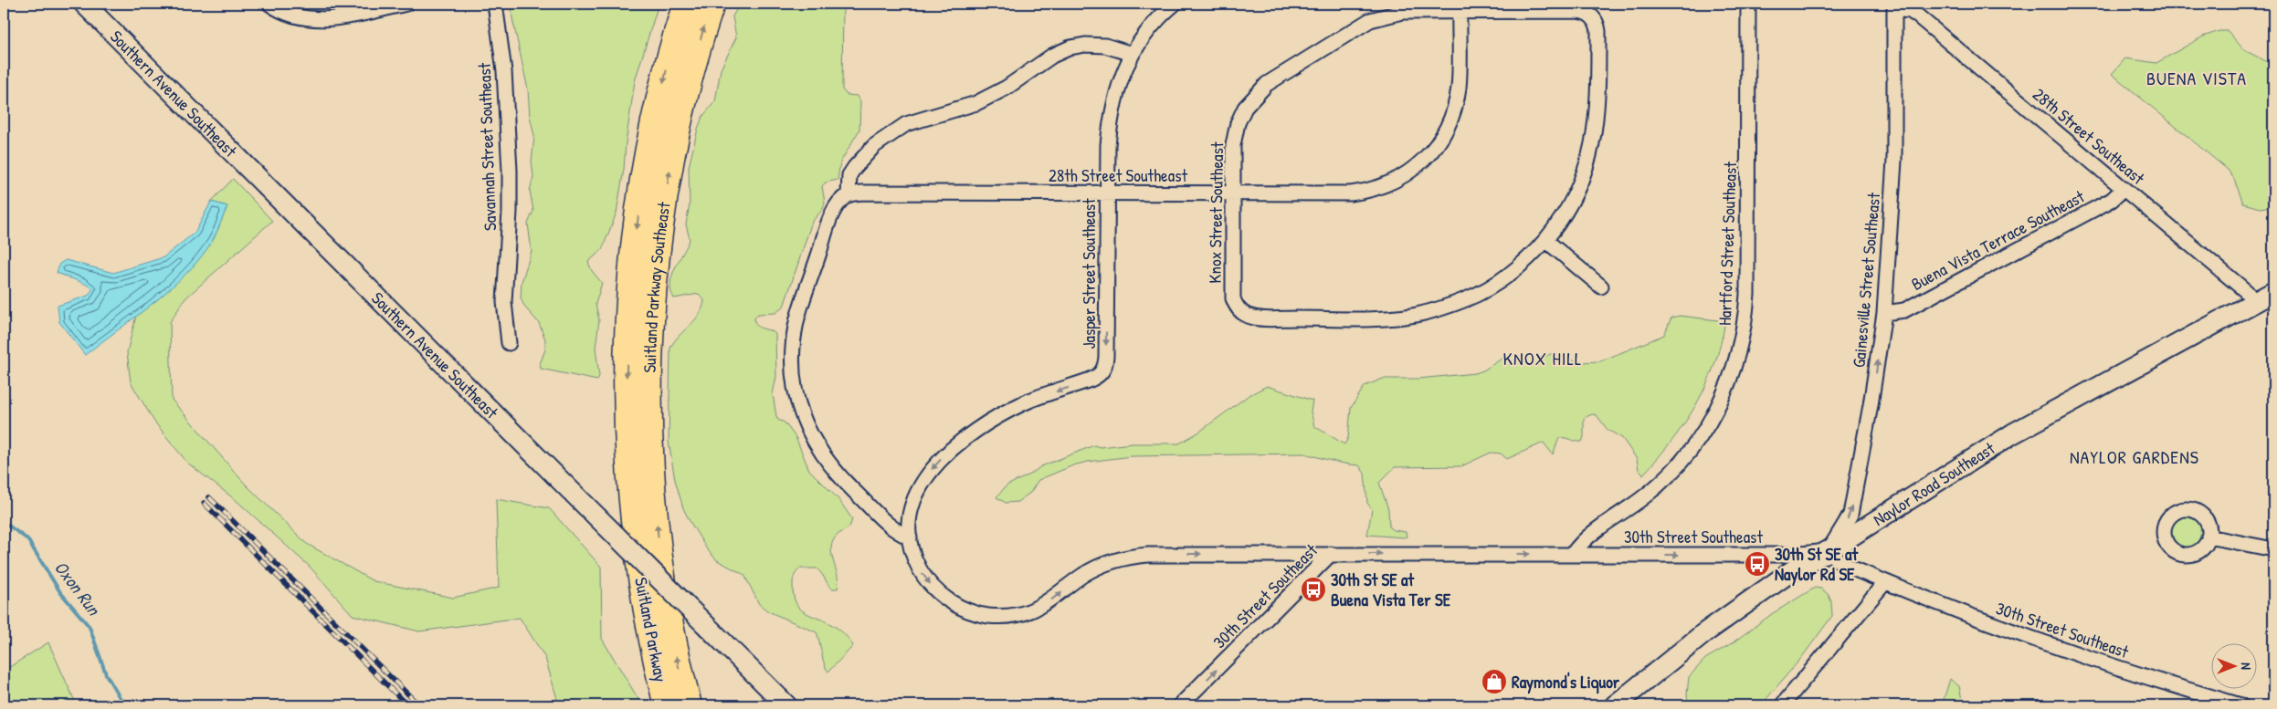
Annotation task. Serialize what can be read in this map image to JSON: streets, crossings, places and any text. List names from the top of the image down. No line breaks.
{"streets":{"highway":["Suitland Parkway Southeast","Suitland Parkway"],"main road":["Southern Avenue Southeast","Naylor Road Southeast"],"street":["28th Street Southeast","Savannah Street Southeast","Knox Street Southeast","Buena Vista Terrace Southeast","Hartford Street Southeast","Jasper Street Southeast","Gainesville Street Southeast","30th Street Southeast"]},"crossings":[["28th Street Southeast","Knox Street Southeast"],["28th Street Southeast","Buena Vista Terrace Southeast"],["28th Street Southeast","Jasper Street Southeast"],["28th Street Southeast","Gainesville Street Southeast"],["28th Street Southeast","Naylor Road Southeast"],["Buena Vista Terrace Southeast","Gainesville Street Southeast"],["Hartford Street Southeast","30th Street Southeast"],["Gainesville Street Southeast","Naylor Road Southeast"],["Gainesville Street Southeast","30th Street Southeast"],["Suitland Parkway Southeast","Suitland Parkway"],["Naylor Road Southeast","30th Street Southeast"]],"one_way":["Jasper Street Southeast","Gainesville Street Southeast","30th Street Southeast"],"districts":["BUENA VISTA","KNOX HILL","NAYLOR GARDENS"],"water":["Oxon Run"],"places":{"bus stop":["30th St SE at Naylor Rd SE","30th St SE at Buena Vista Ter SE"],"shop":["Raymond's Liquor"]},"north":"right"}
